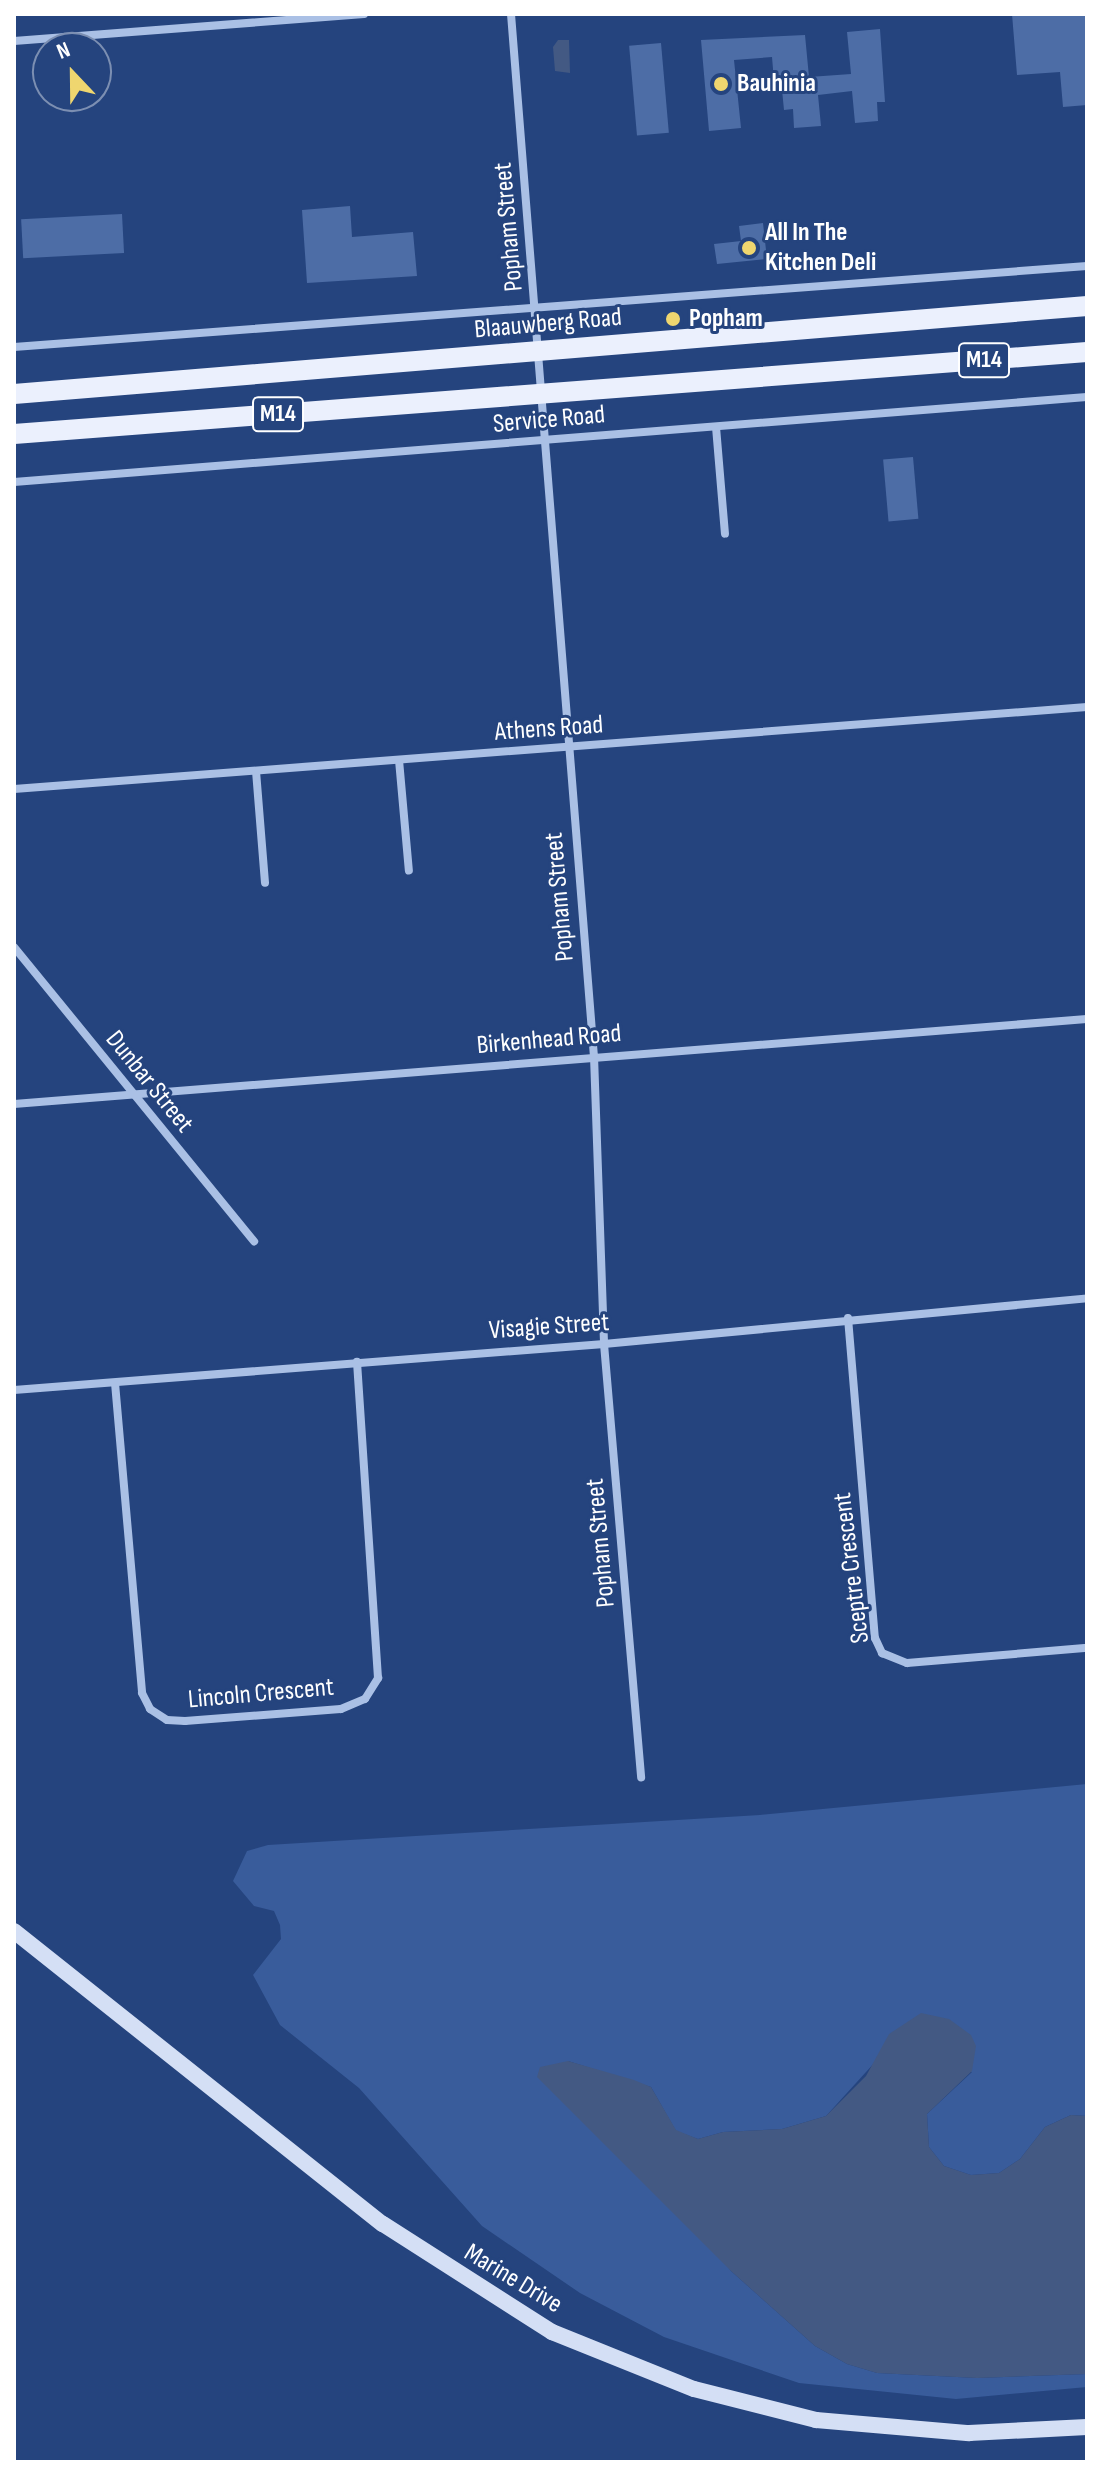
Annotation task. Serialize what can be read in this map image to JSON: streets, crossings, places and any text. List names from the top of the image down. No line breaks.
{"streets":{"main road":["Blaauwberg Road","M14","Marine Drive"],"street":["Popham Street","Service Road","Athens Road","Birkenhead Road","Dunbar Street","Visagie Street","Sceptre Crescent","Lincoln Crescent"]},"crossings":[["Popham Street","Blaauwberg Road"],["Popham Street","M14"],["Popham Street","Service Road"],["Popham Street","Athens Road"],["Popham Street","Birkenhead Road"],["Popham Street","Visagie Street"],["Birkenhead Road","Dunbar Street"],["Visagie Street","Sceptre Crescent"],["Visagie Street","Lincoln Crescent"]],"places":["Bauhinia","All In The Kitchen Deli","Popham"],"north":"top"}
